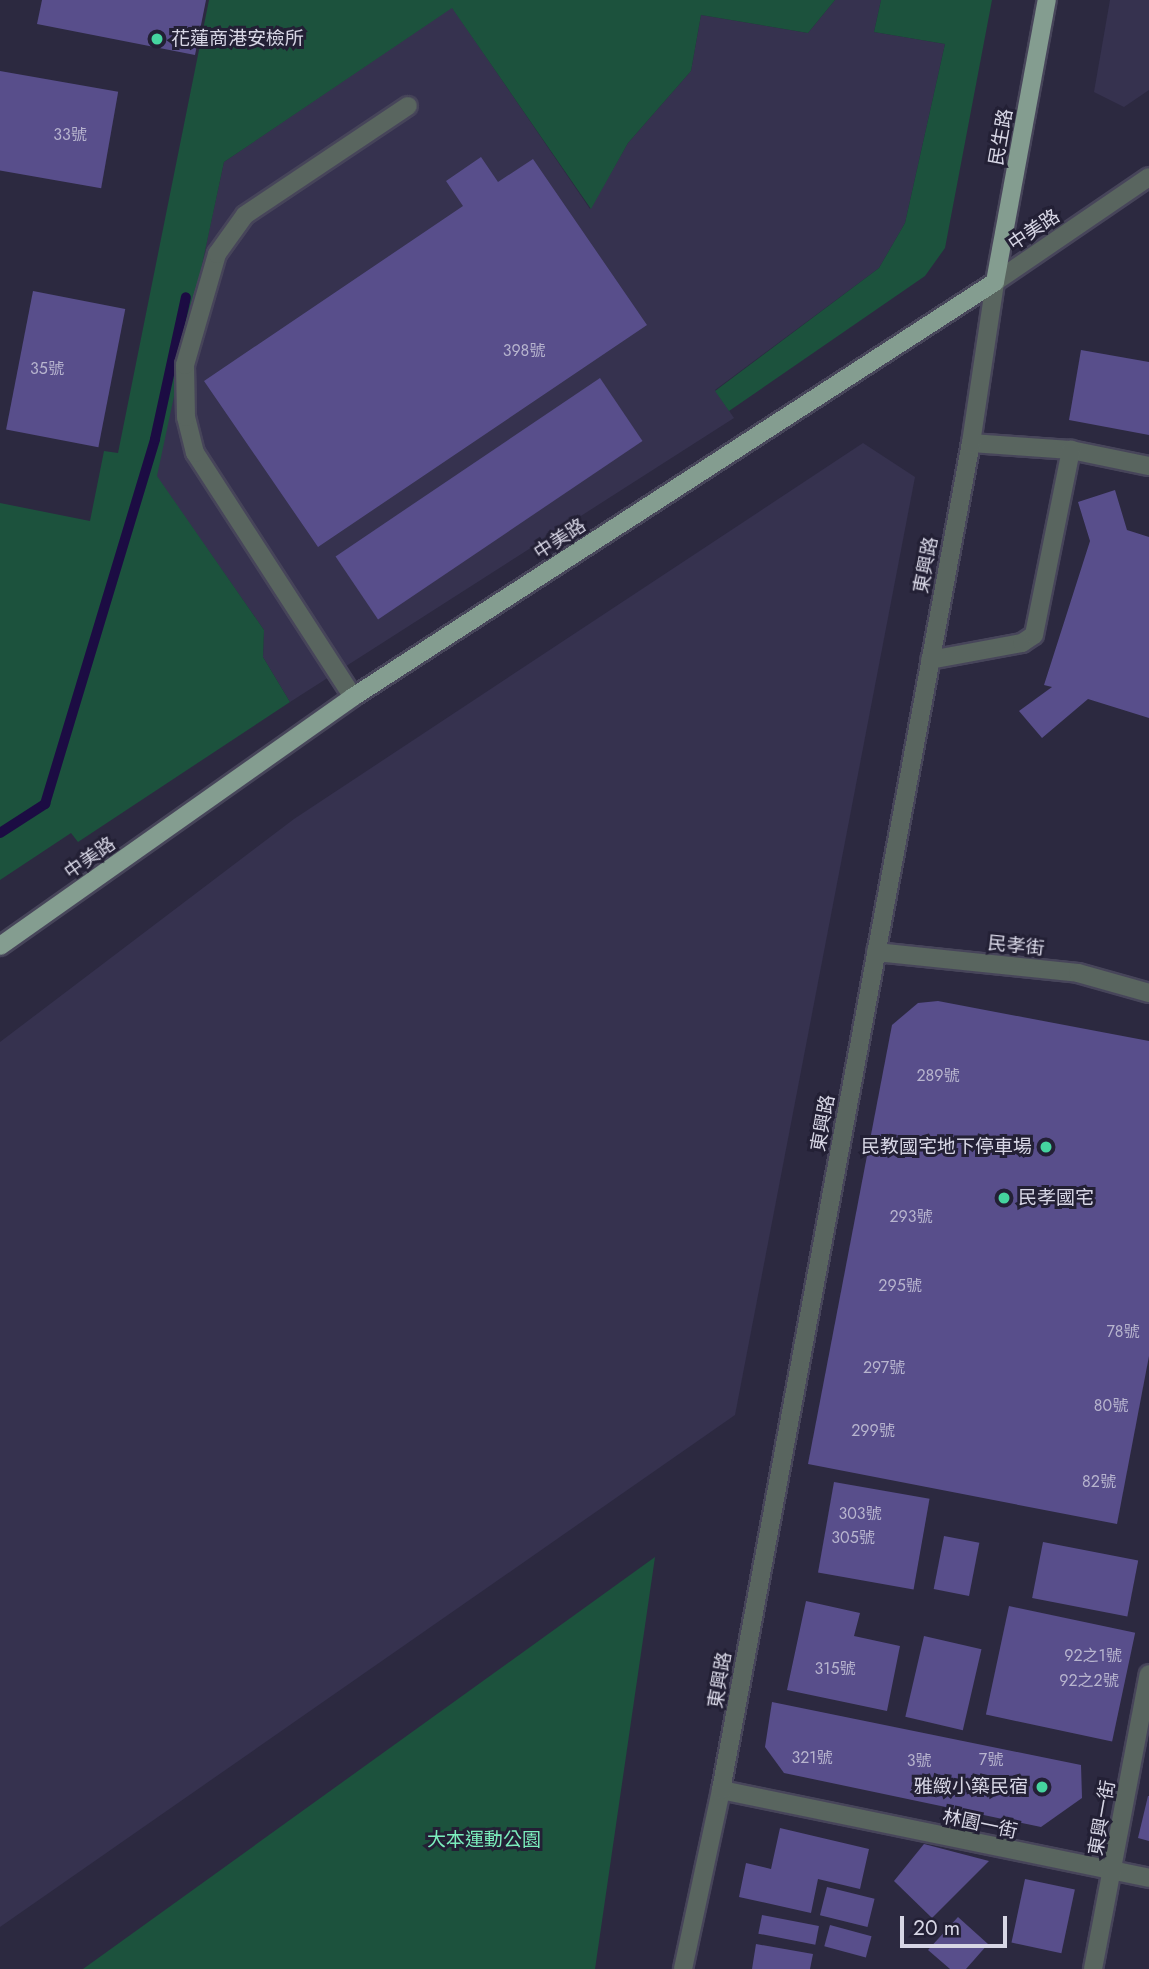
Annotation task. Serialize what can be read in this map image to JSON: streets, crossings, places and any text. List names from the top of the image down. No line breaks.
{"streets":{"main road":["民生路","中美路"],"street":["東興路","民孝街","東興一街","林園一街"]},"crossings":[["民生路","中美路"],["民生路","東興路"],["中美路","東興路"],["東興路","民孝街"],["東興路","林園一街"],["東興一街","林園一街"]],"parks":["大本運動公園"],"places":["花蓮商港安檢所","民教國宅地下停車場","民孝國宅","雅緻小築民宿"],"house_numbers":["33號","398號","35號","289號","293號","295號","78號","297號","80號","299號","82號","303號","305號","92之1號","315號","92之2號","321號","7號","3號"],"scale_bar":"20 m"}
